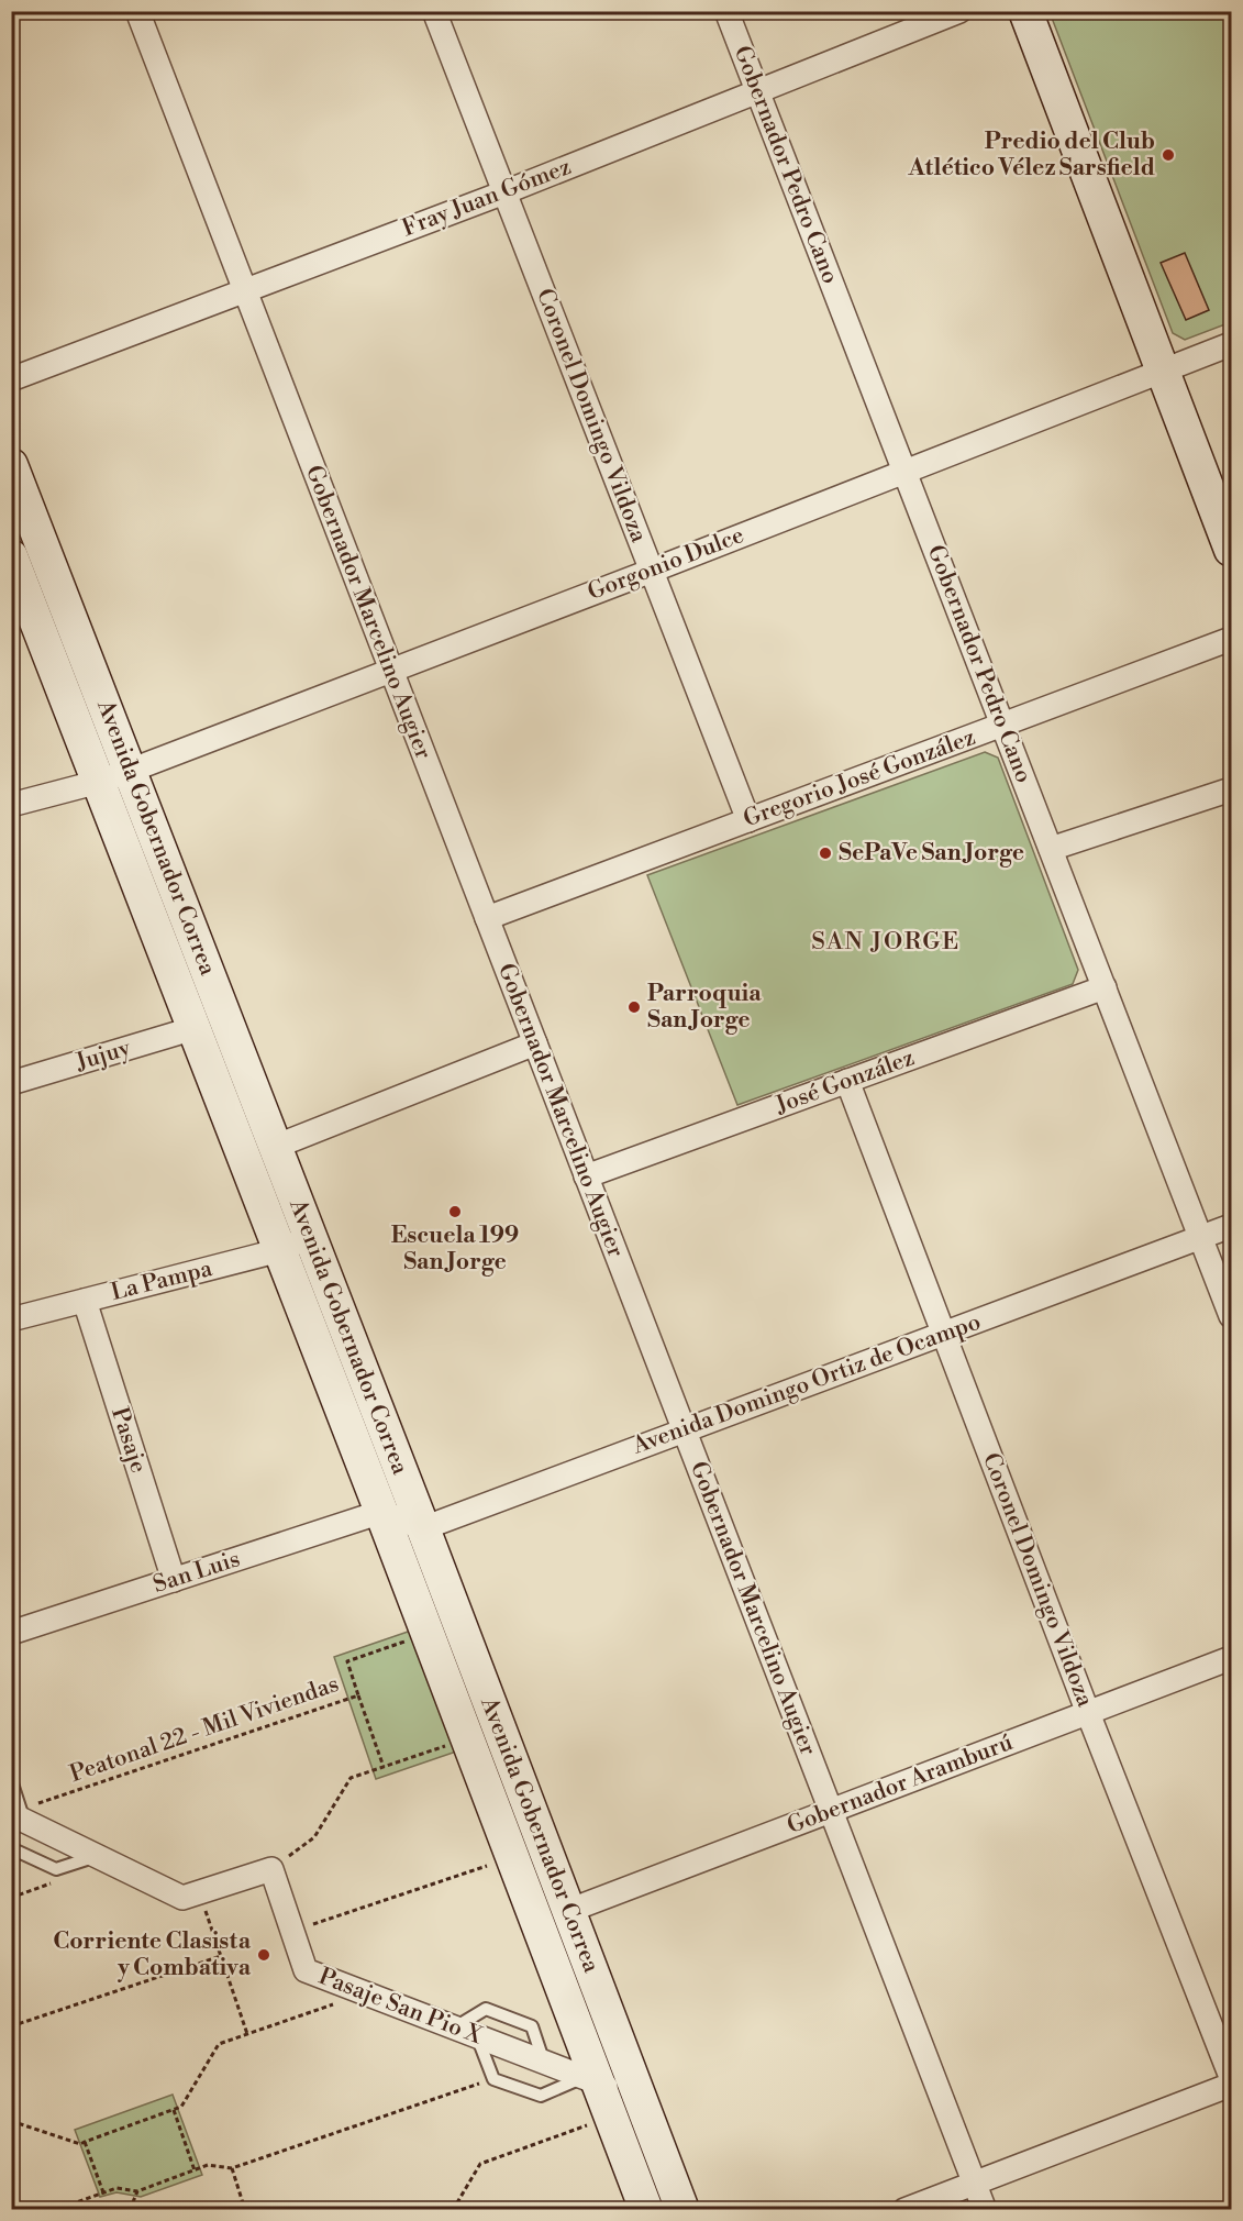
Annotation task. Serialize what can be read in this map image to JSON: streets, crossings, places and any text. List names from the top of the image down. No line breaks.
{"streets":{"main road":["Avenida Gobernador Correa"],"street":["Gobernador Pedro Cano","Fray Juan Gómez","Coronel Domingo Vildoza","Gorgonio Dulce","Gobernador Marcelino Augier","Gregorio José González","Jujuy","José González","La Pampa","Avenida Domingo Ortiz de Ocampo","Pasaje","San Luis","Gobernador Aramburú","Pasaje San Pio X"],"path":["Peatonal 22 - Mil Viviendas"]},"crossings":[["Gobernador Pedro Cano","Fray Juan Gómez"],["Gobernador Pedro Cano","Gorgonio Dulce"],["Gobernador Pedro Cano","Gregorio José González"],["Gobernador Pedro Cano","José González"],["Gobernador Pedro Cano","Avenida Domingo Ortiz de Ocampo"],["Fray Juan Gómez","Coronel Domingo Vildoza"],["Fray Juan Gómez","Gobernador Marcelino Augier"],["Coronel Domingo Vildoza","Gorgonio Dulce"],["Coronel Domingo Vildoza","Gregorio José González"],["Coronel Domingo Vildoza","José González"],["Coronel Domingo Vildoza","Avenida Domingo Ortiz de Ocampo"],["Coronel Domingo Vildoza","Gobernador Aramburú"],["Gorgonio Dulce","Gobernador Marcelino Augier"],["Gorgonio Dulce","Avenida Gobernador Correa"],["Gobernador Marcelino Augier","Gregorio José González"],["Gobernador Marcelino Augier","José González"],["Gobernador Marcelino Augier","Avenida Domingo Ortiz de Ocampo"],["Gobernador Marcelino Augier","Gobernador Aramburú"],["Avenida Gobernador Correa","Jujuy"],["Avenida Gobernador Correa","La Pampa"],["Avenida Gobernador Correa","Avenida Domingo Ortiz de Ocampo"],["Avenida Gobernador Correa","San Luis"],["Avenida Gobernador Correa","Peatonal 22 - Mil Viviendas"],["Avenida Gobernador Correa","Gobernador Aramburú"],["Avenida Gobernador Correa","Pasaje San Pio X"],["La Pampa","Pasaje"],["Pasaje","San Luis"]],"districts":["SAN JORGE"],"places":["Predio del Club Atlético Vélez Sarsfield","SePaVe San Jorge","Parroquia San Jorge","Escuela 199 San Jorge","Corriente Clasista y Combativa"]}
